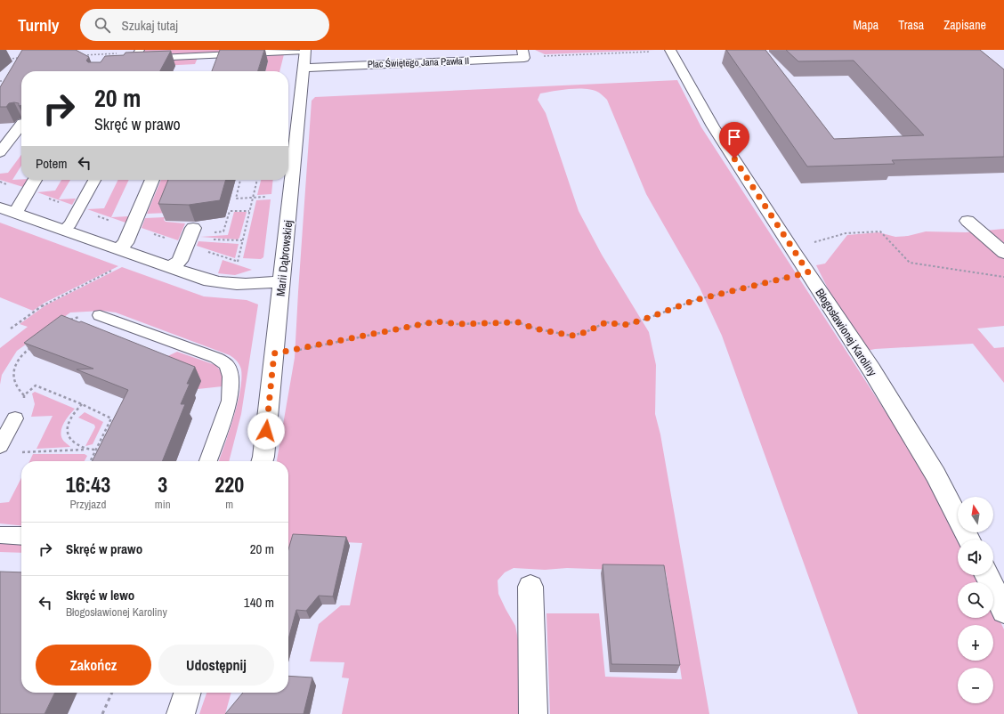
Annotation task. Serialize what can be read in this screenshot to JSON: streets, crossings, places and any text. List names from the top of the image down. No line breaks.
{"streets":{"street":["Plac Świętego Jana Pawła II","Marii Dąbrowskiej","Błogosławionej Karoliny"]},"crossings":[["Plac Świętego Jana Pawła II","Marii Dąbrowskiej"]],"north":"top","page":{"header":"Turnly","search":"Szukaj tutaj","nav":["Mapa","Trasa","Zapisane"],"turn":["20 m","Skręć w prawo"],"then":"Potem","eta":["16:43","Przyjazd","3","min","220","m"],"map_buttons":["+","−"],"list":[{"name":"Skręć w prawo","value":"20 m"},{"name":"Skręć w lewo","note":"Błogosławionej Karoliny","value":"140 m"}],"buttons":["Zakończ","Udostępnij"]}}
